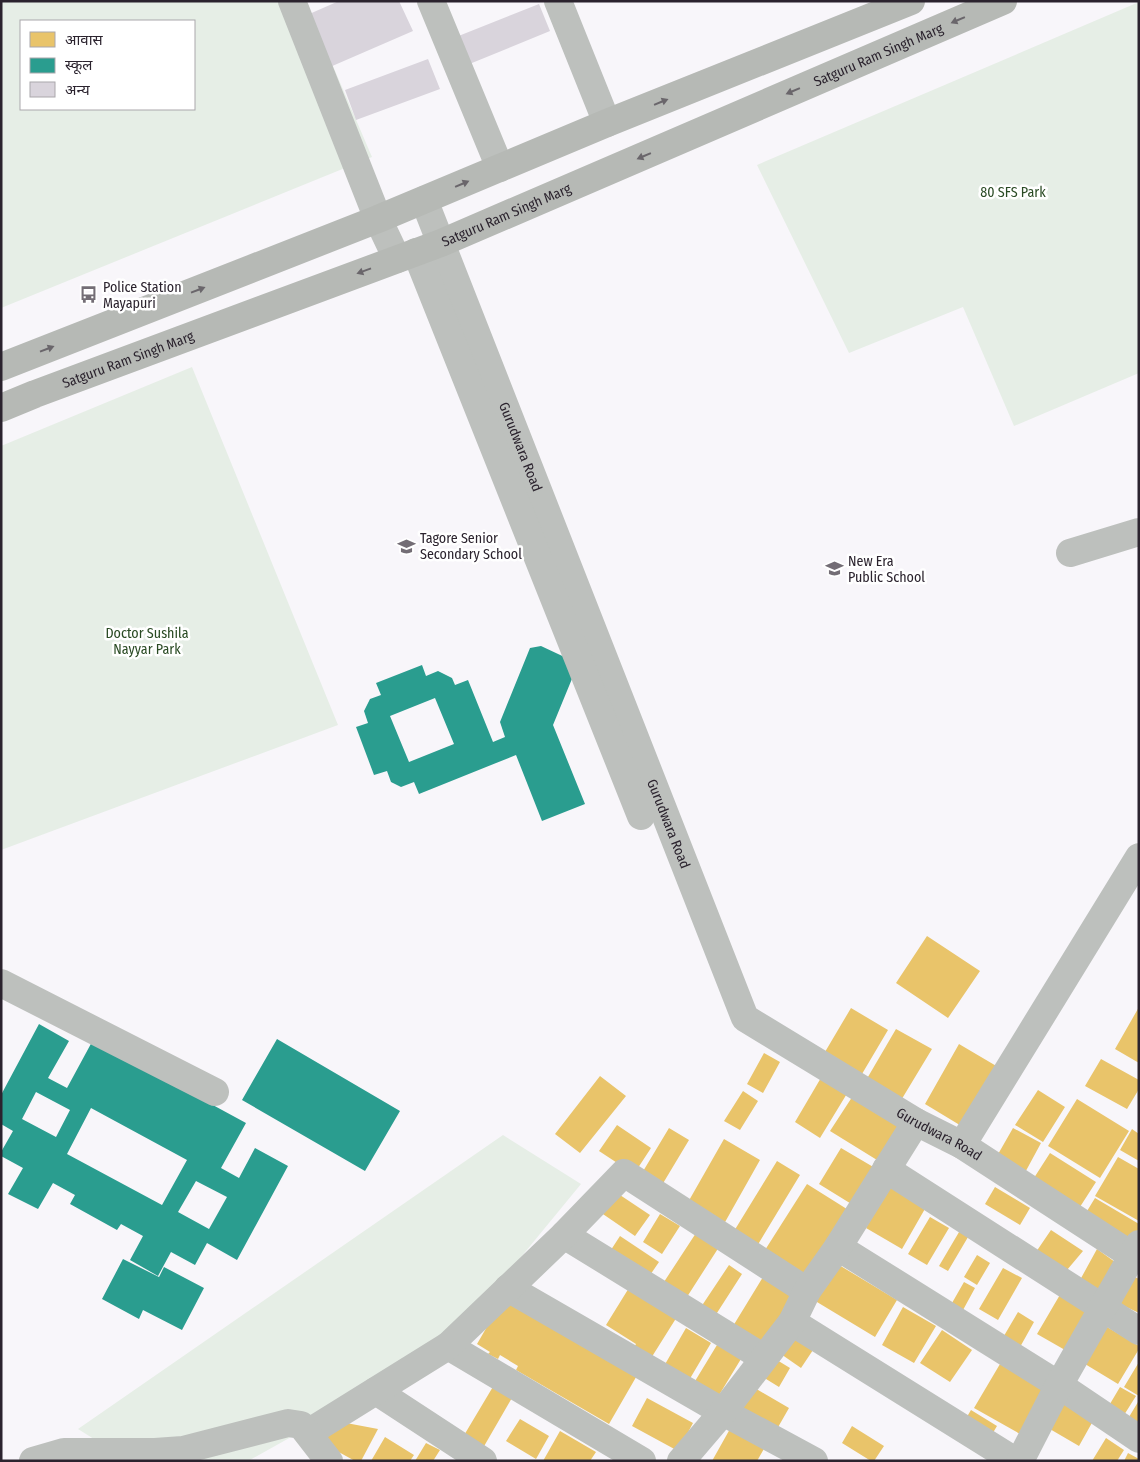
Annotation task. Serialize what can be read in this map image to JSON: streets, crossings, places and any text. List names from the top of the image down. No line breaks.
{"streets":{"main road":["Satguru Ram Singh Marg"],"street":["Gurudwara Road"]},"crossings":[["Satguru Ram Singh Marg","Gurudwara Road"]],"parks":["80 SFS Park","Doctor Sushila Nayyar Park"],"places":{"bus stop":["Police Station Mayapuri"],"school or university":["Tagore Senior Secondary School","New Era Public School"]},"legend":["आवास","स्कूल","अन्य"]}
